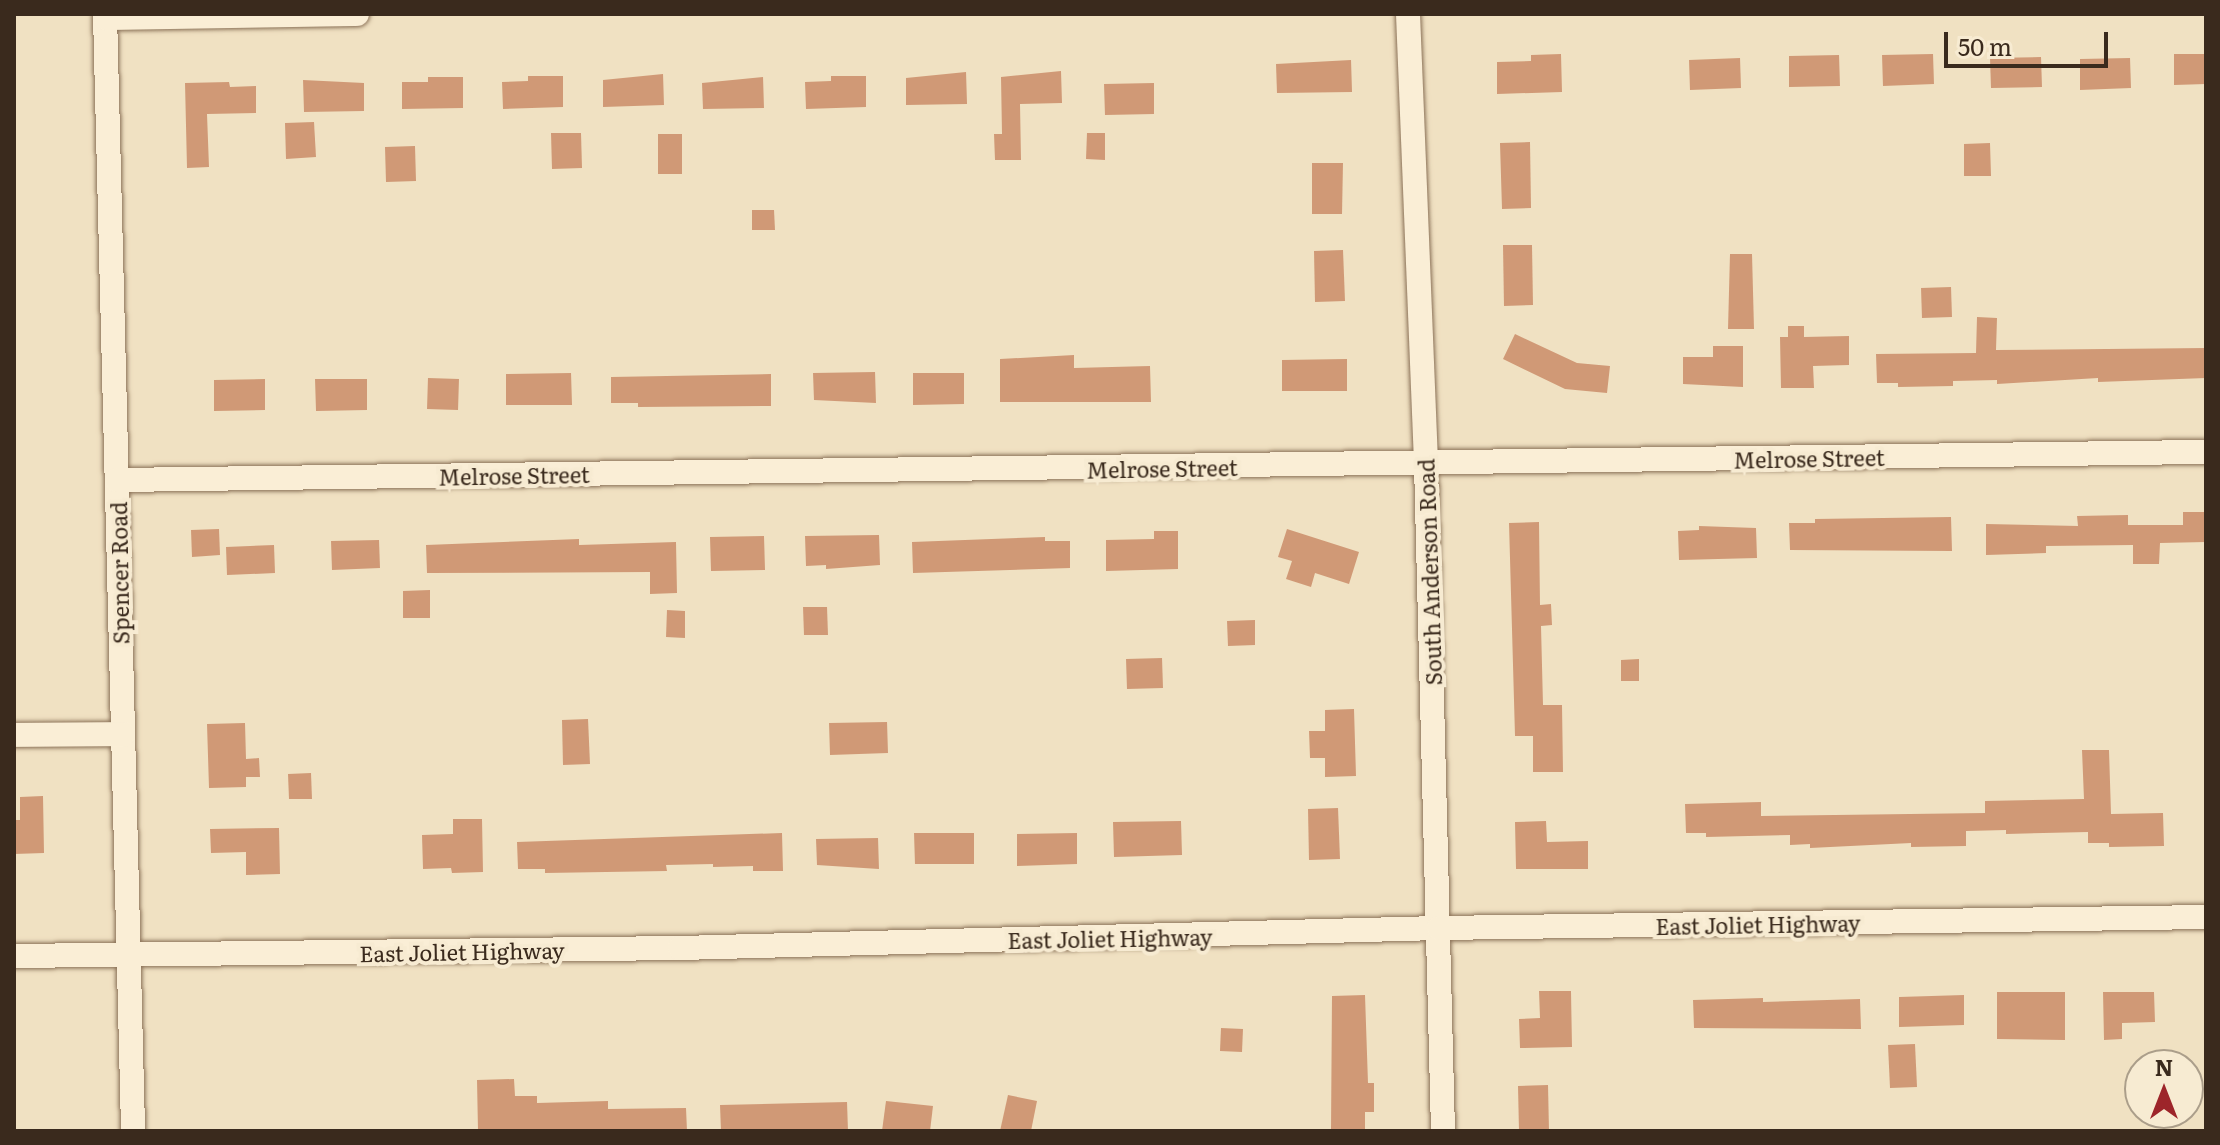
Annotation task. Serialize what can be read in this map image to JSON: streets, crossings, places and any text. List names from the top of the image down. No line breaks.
{"streets":{"street":["Melrose Street","South Anderson Road","Spencer Road","East Joliet Highway"]},"crossings":[["Melrose Street","South Anderson Road"],["Melrose Street","Spencer Road"],["South Anderson Road","East Joliet Highway"],["Spencer Road","East Joliet Highway"]],"scale_bar":"50 m","north":"top"}
